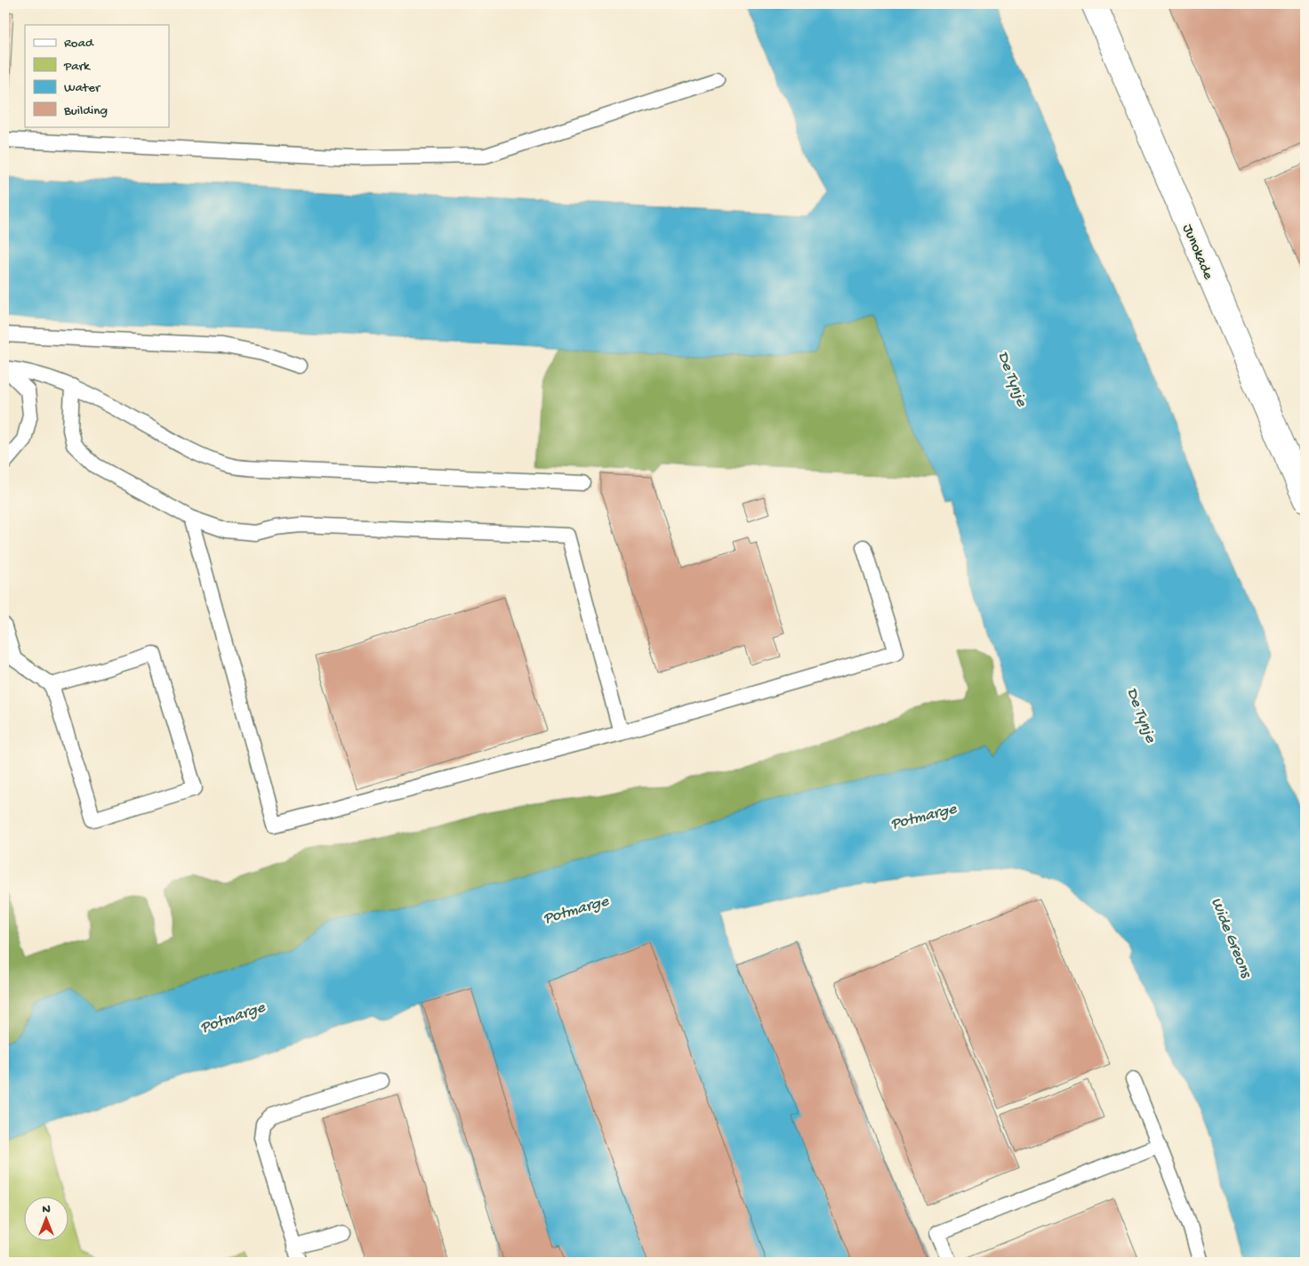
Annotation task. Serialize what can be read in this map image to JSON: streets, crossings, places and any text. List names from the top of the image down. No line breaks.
{"streets":{"street":["Junokade"]},"water":["De Tynje","Potmarge","Wide Greons"],"legend":["Road","Park","Water","Building"],"north":"top"}
